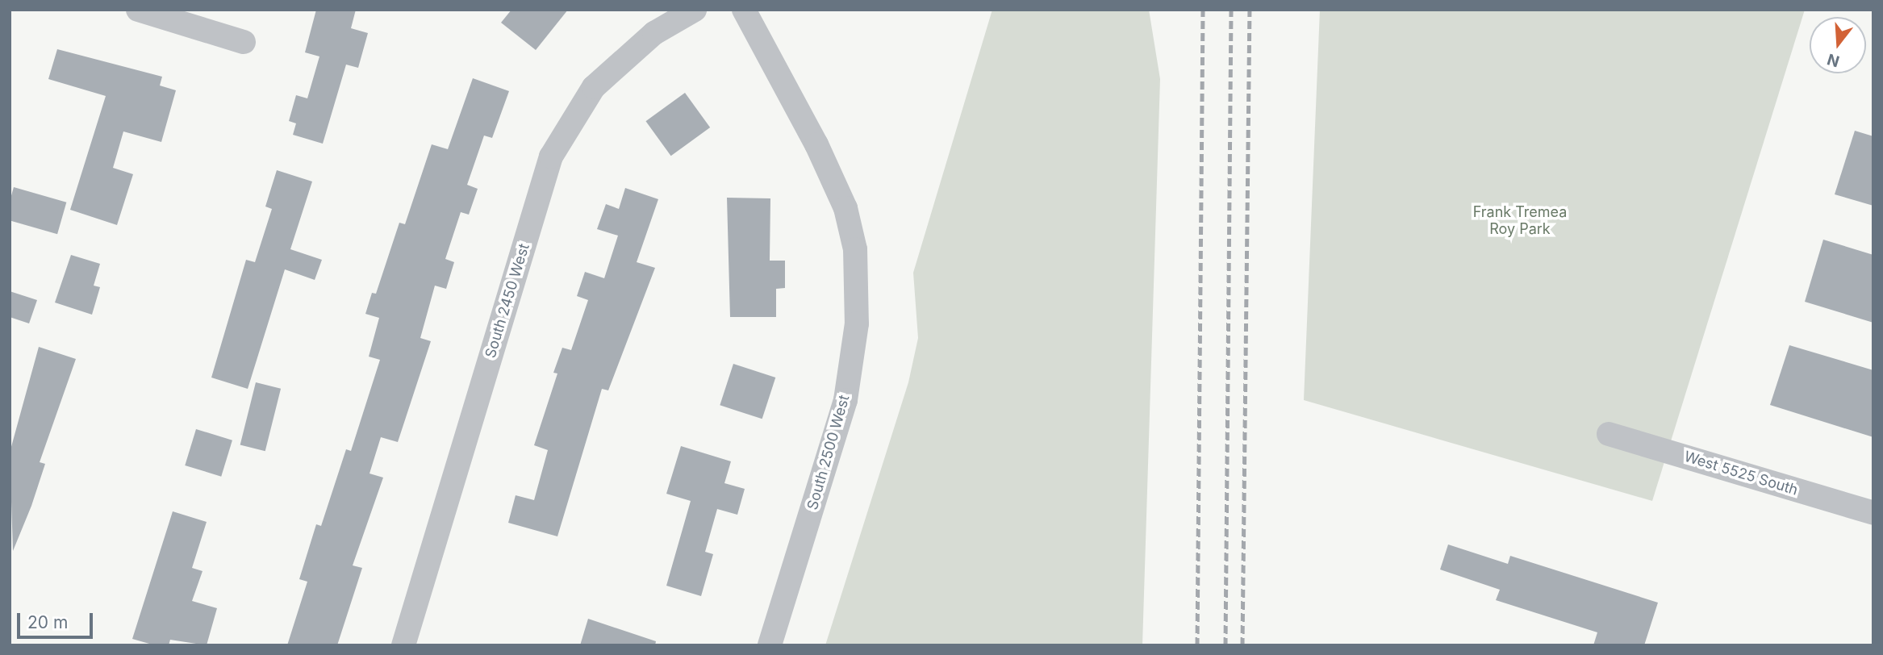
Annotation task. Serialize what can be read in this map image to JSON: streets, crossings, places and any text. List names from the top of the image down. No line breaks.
{"streets":{"street":["South 2450 West","South 2500 West","West 5525 South"]},"parks":["Frank Tremea Roy Park"],"scale_bar":"20 m","north":"bottom"}
